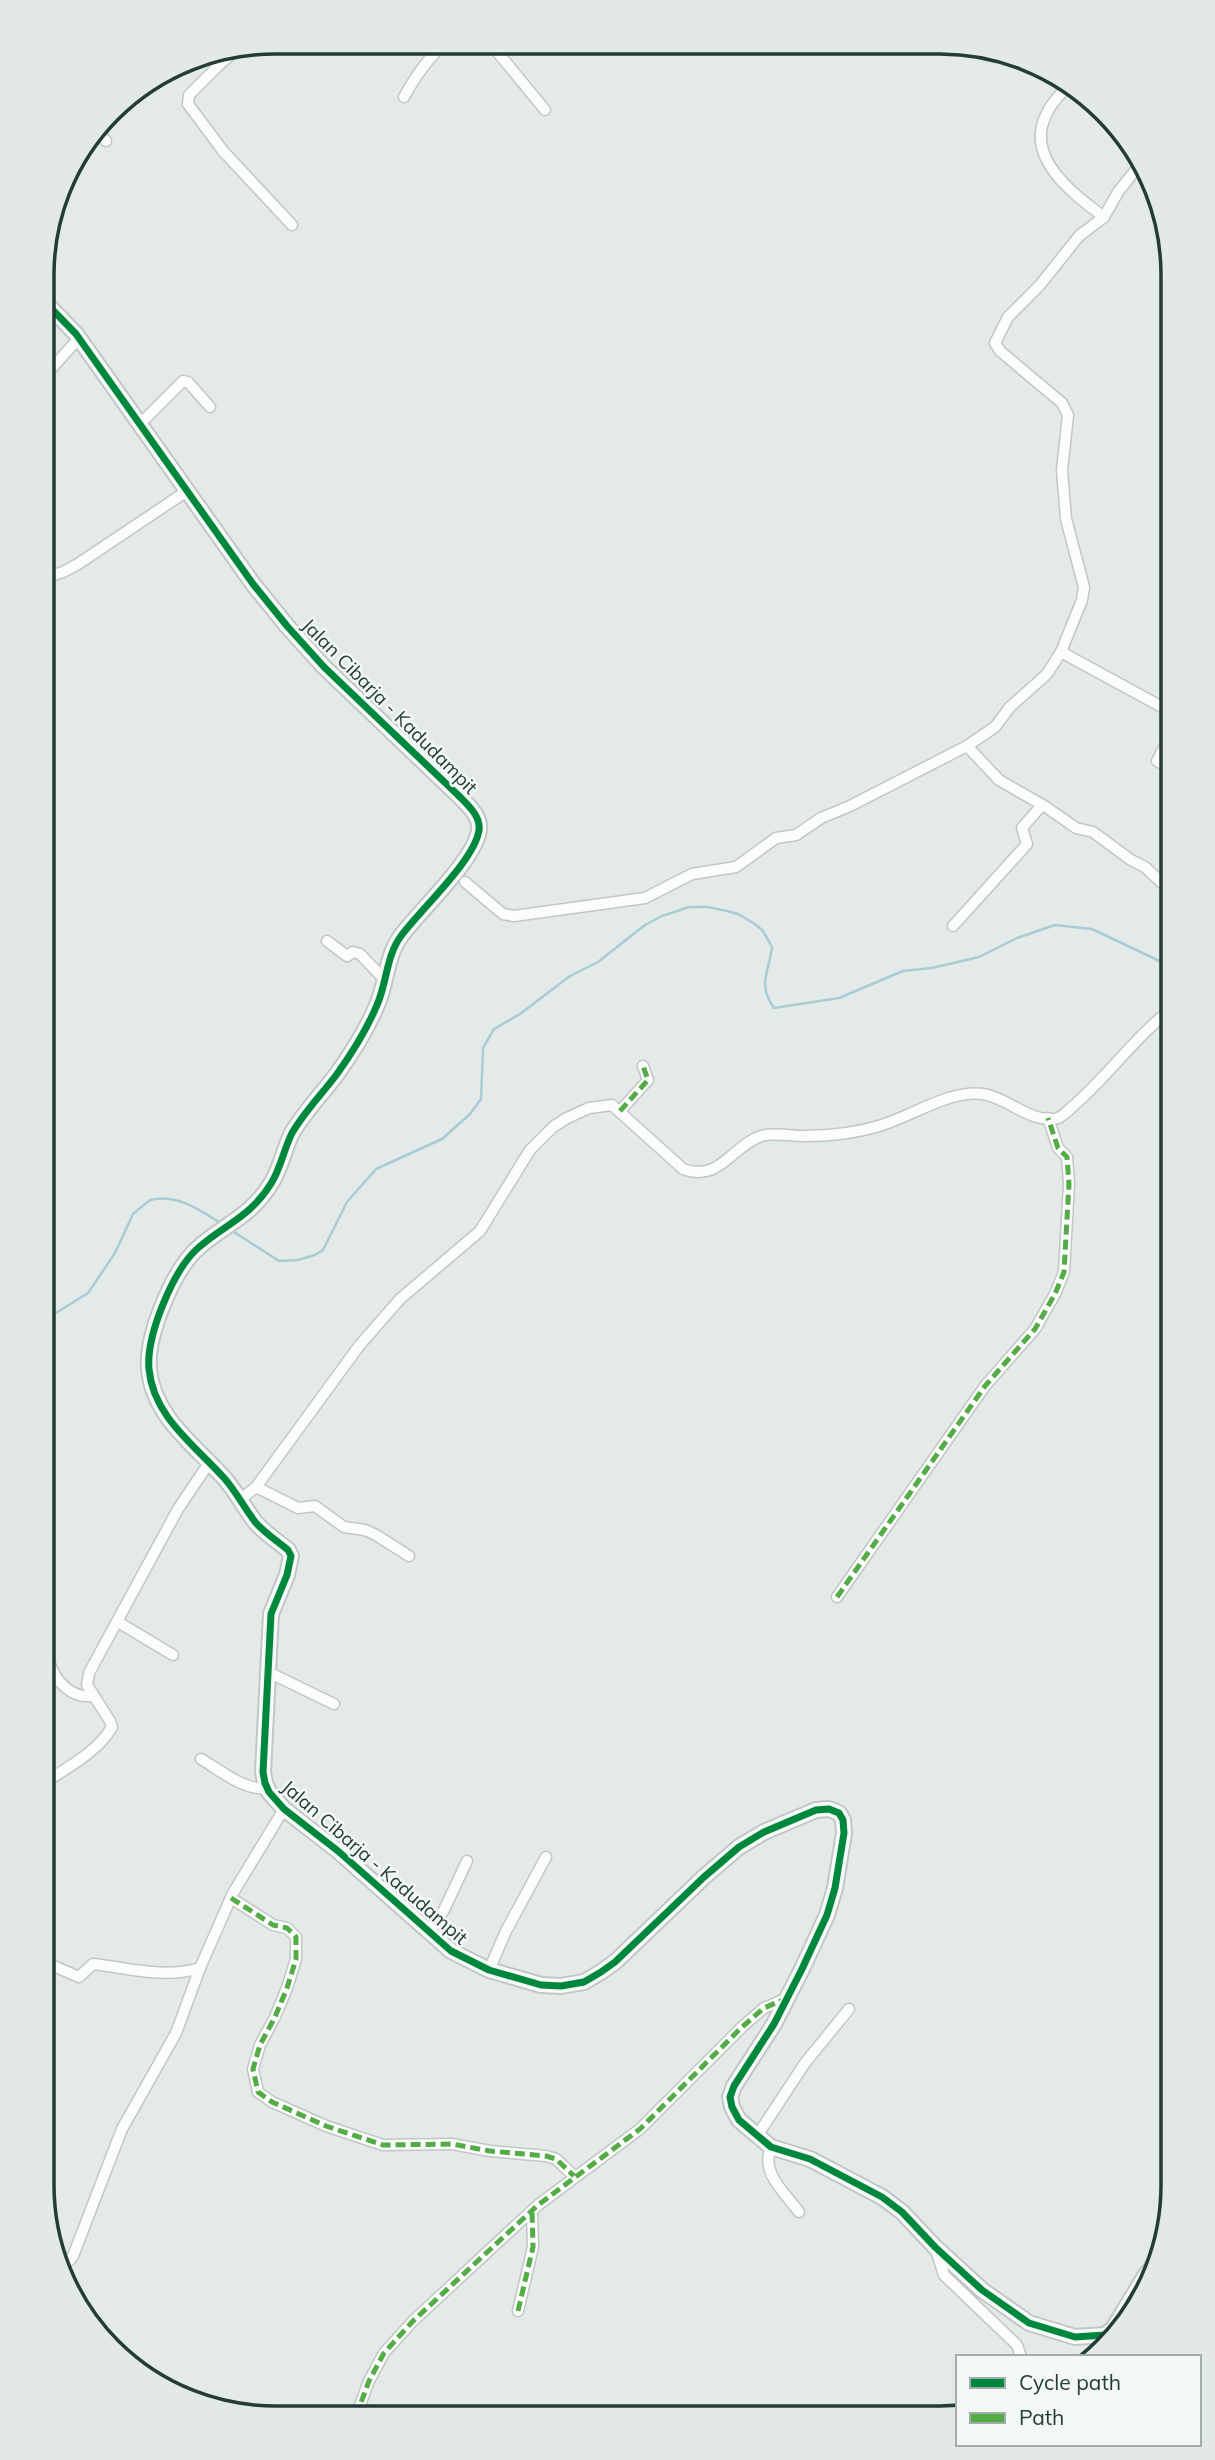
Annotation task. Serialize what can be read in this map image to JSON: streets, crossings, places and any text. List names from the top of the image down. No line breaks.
{"streets":{"street":["Jalan Cibarja - Kadudampit"]},"legend":["Cycle path","Path"]}
